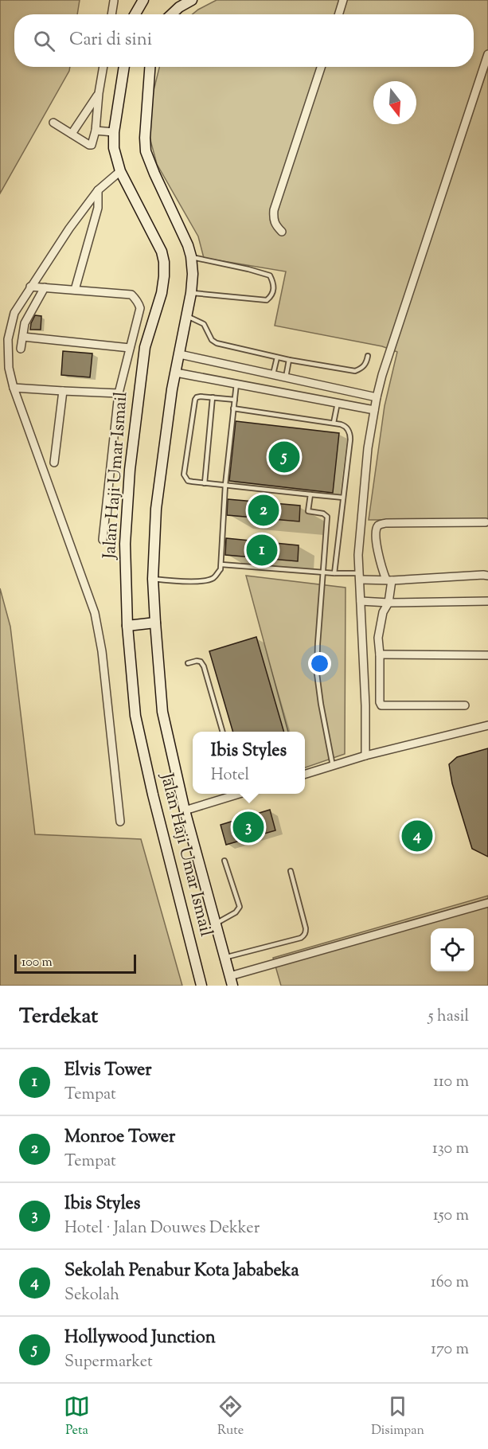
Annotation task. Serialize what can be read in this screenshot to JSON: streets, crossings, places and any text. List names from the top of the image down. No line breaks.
{"streets":{"main road":["Jalan Haji Umar Ismail"]},"scale_bar":"100 m","north":"bottom","page":{"search":"Cari di sini","pins":["5","2","1","3","4"],"popup":["Ibis Styles","Hotel"],"scale":"100 m","heading":["Terdekat","5 hasil"],"list":[{"mark":"1","name":"Elvis Tower","note":"Tempat","value":"110 m"},{"mark":"2","name":"Monroe Tower","note":"Tempat","value":"130 m"},{"mark":"3","name":"Ibis Styles","note":"Hotel · Jalan Douwes Dekker","value":"150 m"},{"mark":"4","name":"Sekolah Penabur Kota Jababeka","note":"Sekolah","value":"160 m"},{"mark":"5","name":"Hollywood Junction","note":"Supermarket","value":"170 m"}],"nav":["Peta","Rute","Disimpan"]}}
